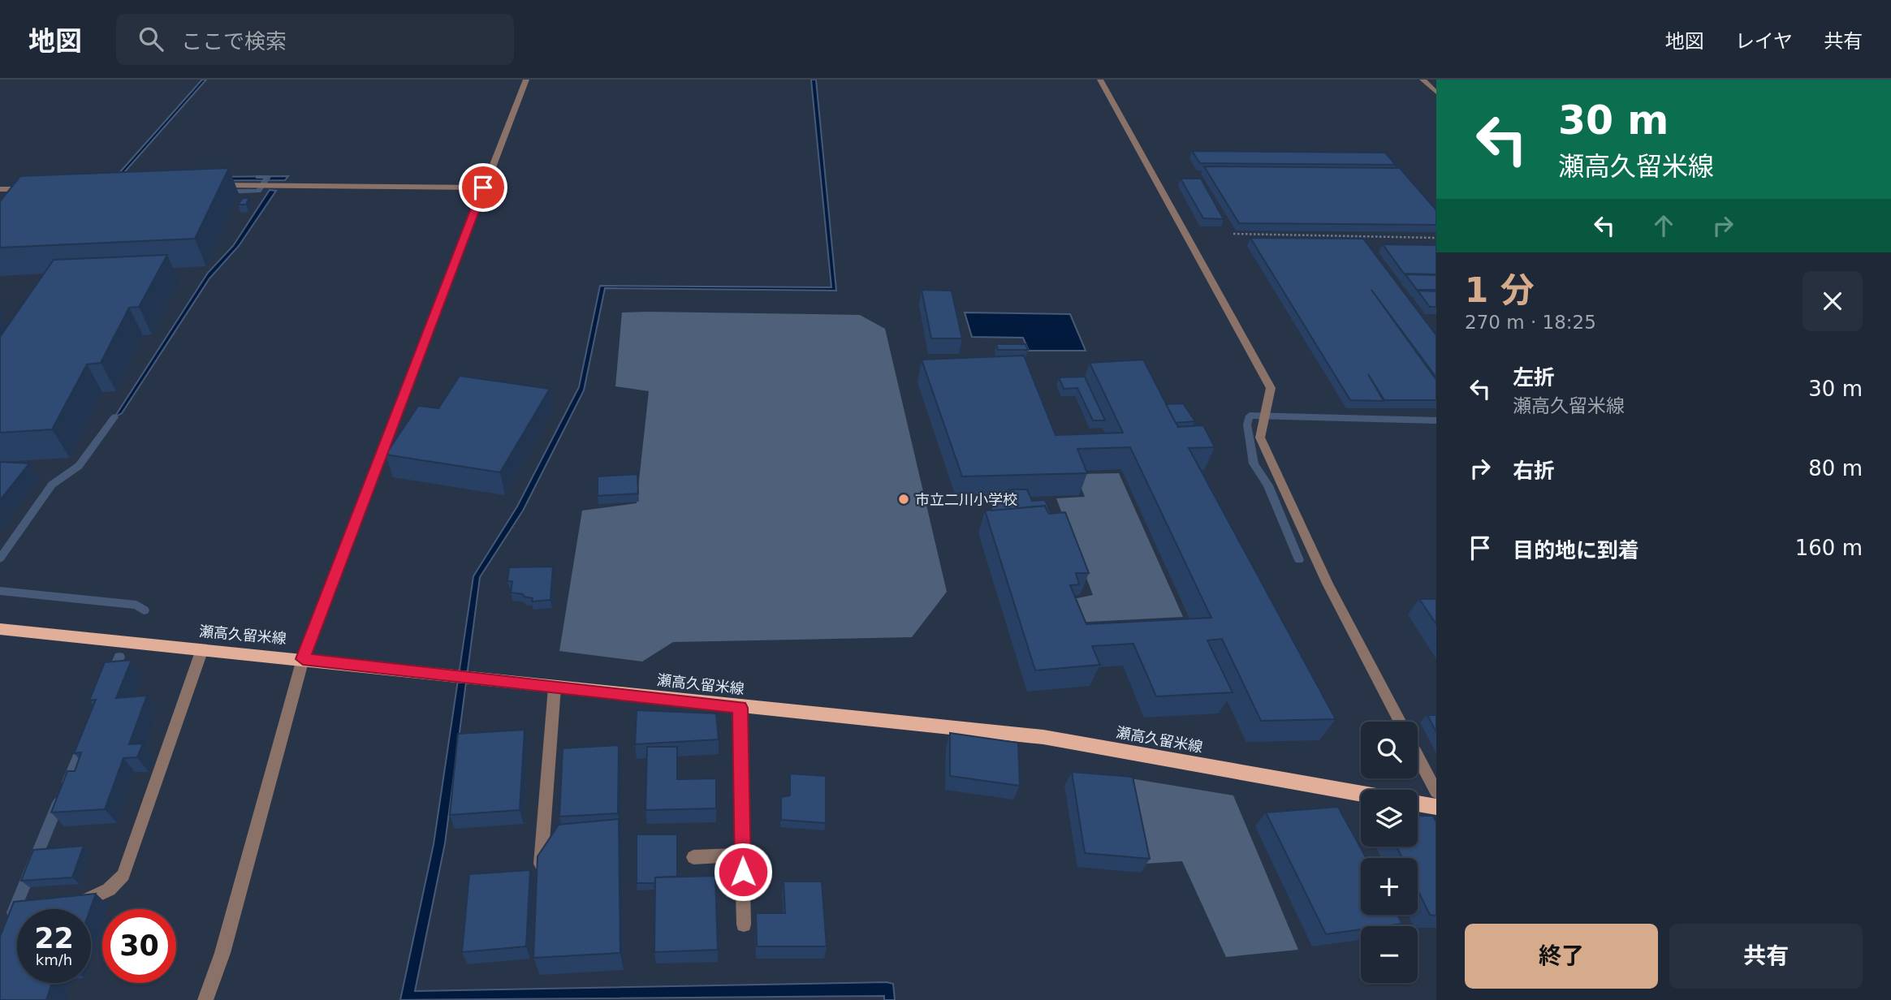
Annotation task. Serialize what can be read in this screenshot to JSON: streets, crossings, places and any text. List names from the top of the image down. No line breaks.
{"streets":{"main road":["瀬高久留米線"]},"places":["市立二川小学校"],"page":{"header":"地図","search":"ここで検索","nav":["地図","レイヤ","共有"],"turn":["30 m","瀬高久留米線"],"heading":["1 分","270 m · 18:25"],"list":[{"name":"左折","note":"瀬高久留米線","value":"30 m"},{"name":"右折","value":"80 m"},{"name":"目的地に到着","value":"160 m"}],"map_buttons":["+","−"],"speed":"22 km/h","limit":"30","buttons":["終了","共有"]}}
